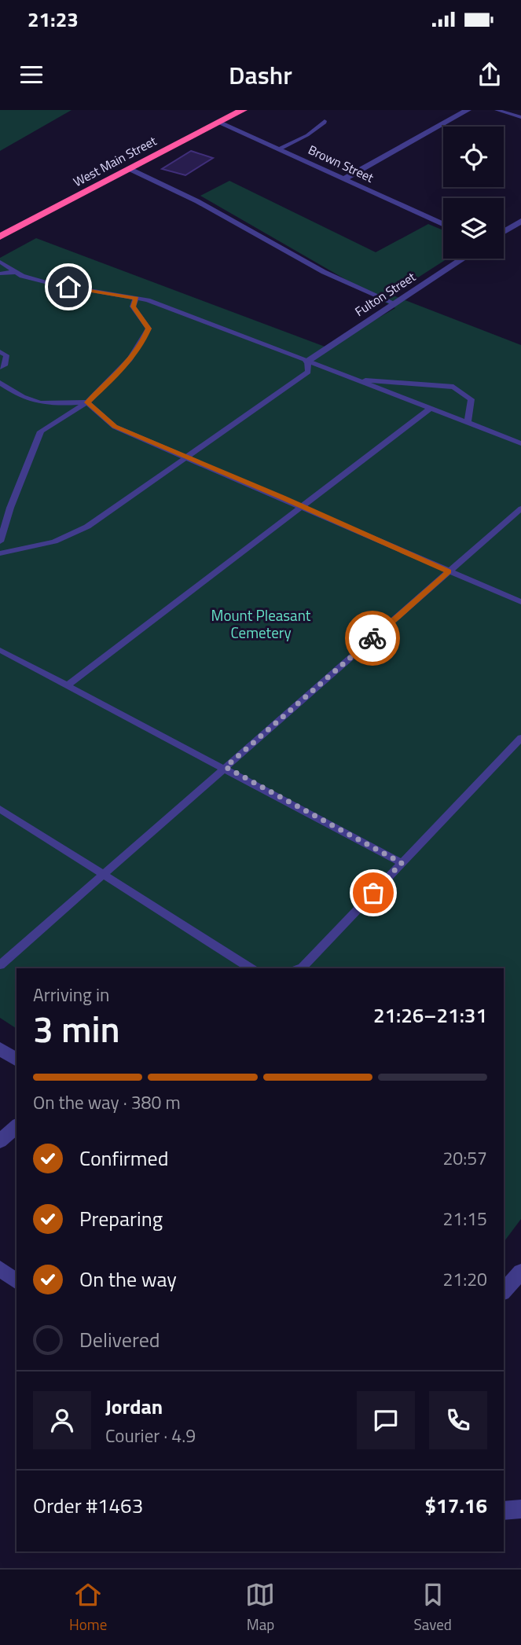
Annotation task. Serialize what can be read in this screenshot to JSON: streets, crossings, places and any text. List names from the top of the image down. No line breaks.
{"streets":{"highway":["West Main Street"],"street":["Brown Street","Fulton Street"]},"crossings":[["West Main Street","Brown Street"]],"parks":["Mount Pleasant Cemetery"],"page":{"status":"21:23","header":"Dashr","heading":["3 min","Arriving in","21:26–21:31"],"panel":["Jordan","Courier · 4.9","Order #1463","$17.16"],"bar":"On the way · 380 m","list":[["Confirmed","20:57"],["Preparing","21:15"],["On the way","21:20"],"Delivered"],"tabs":["Home","Map","Saved"]}}
